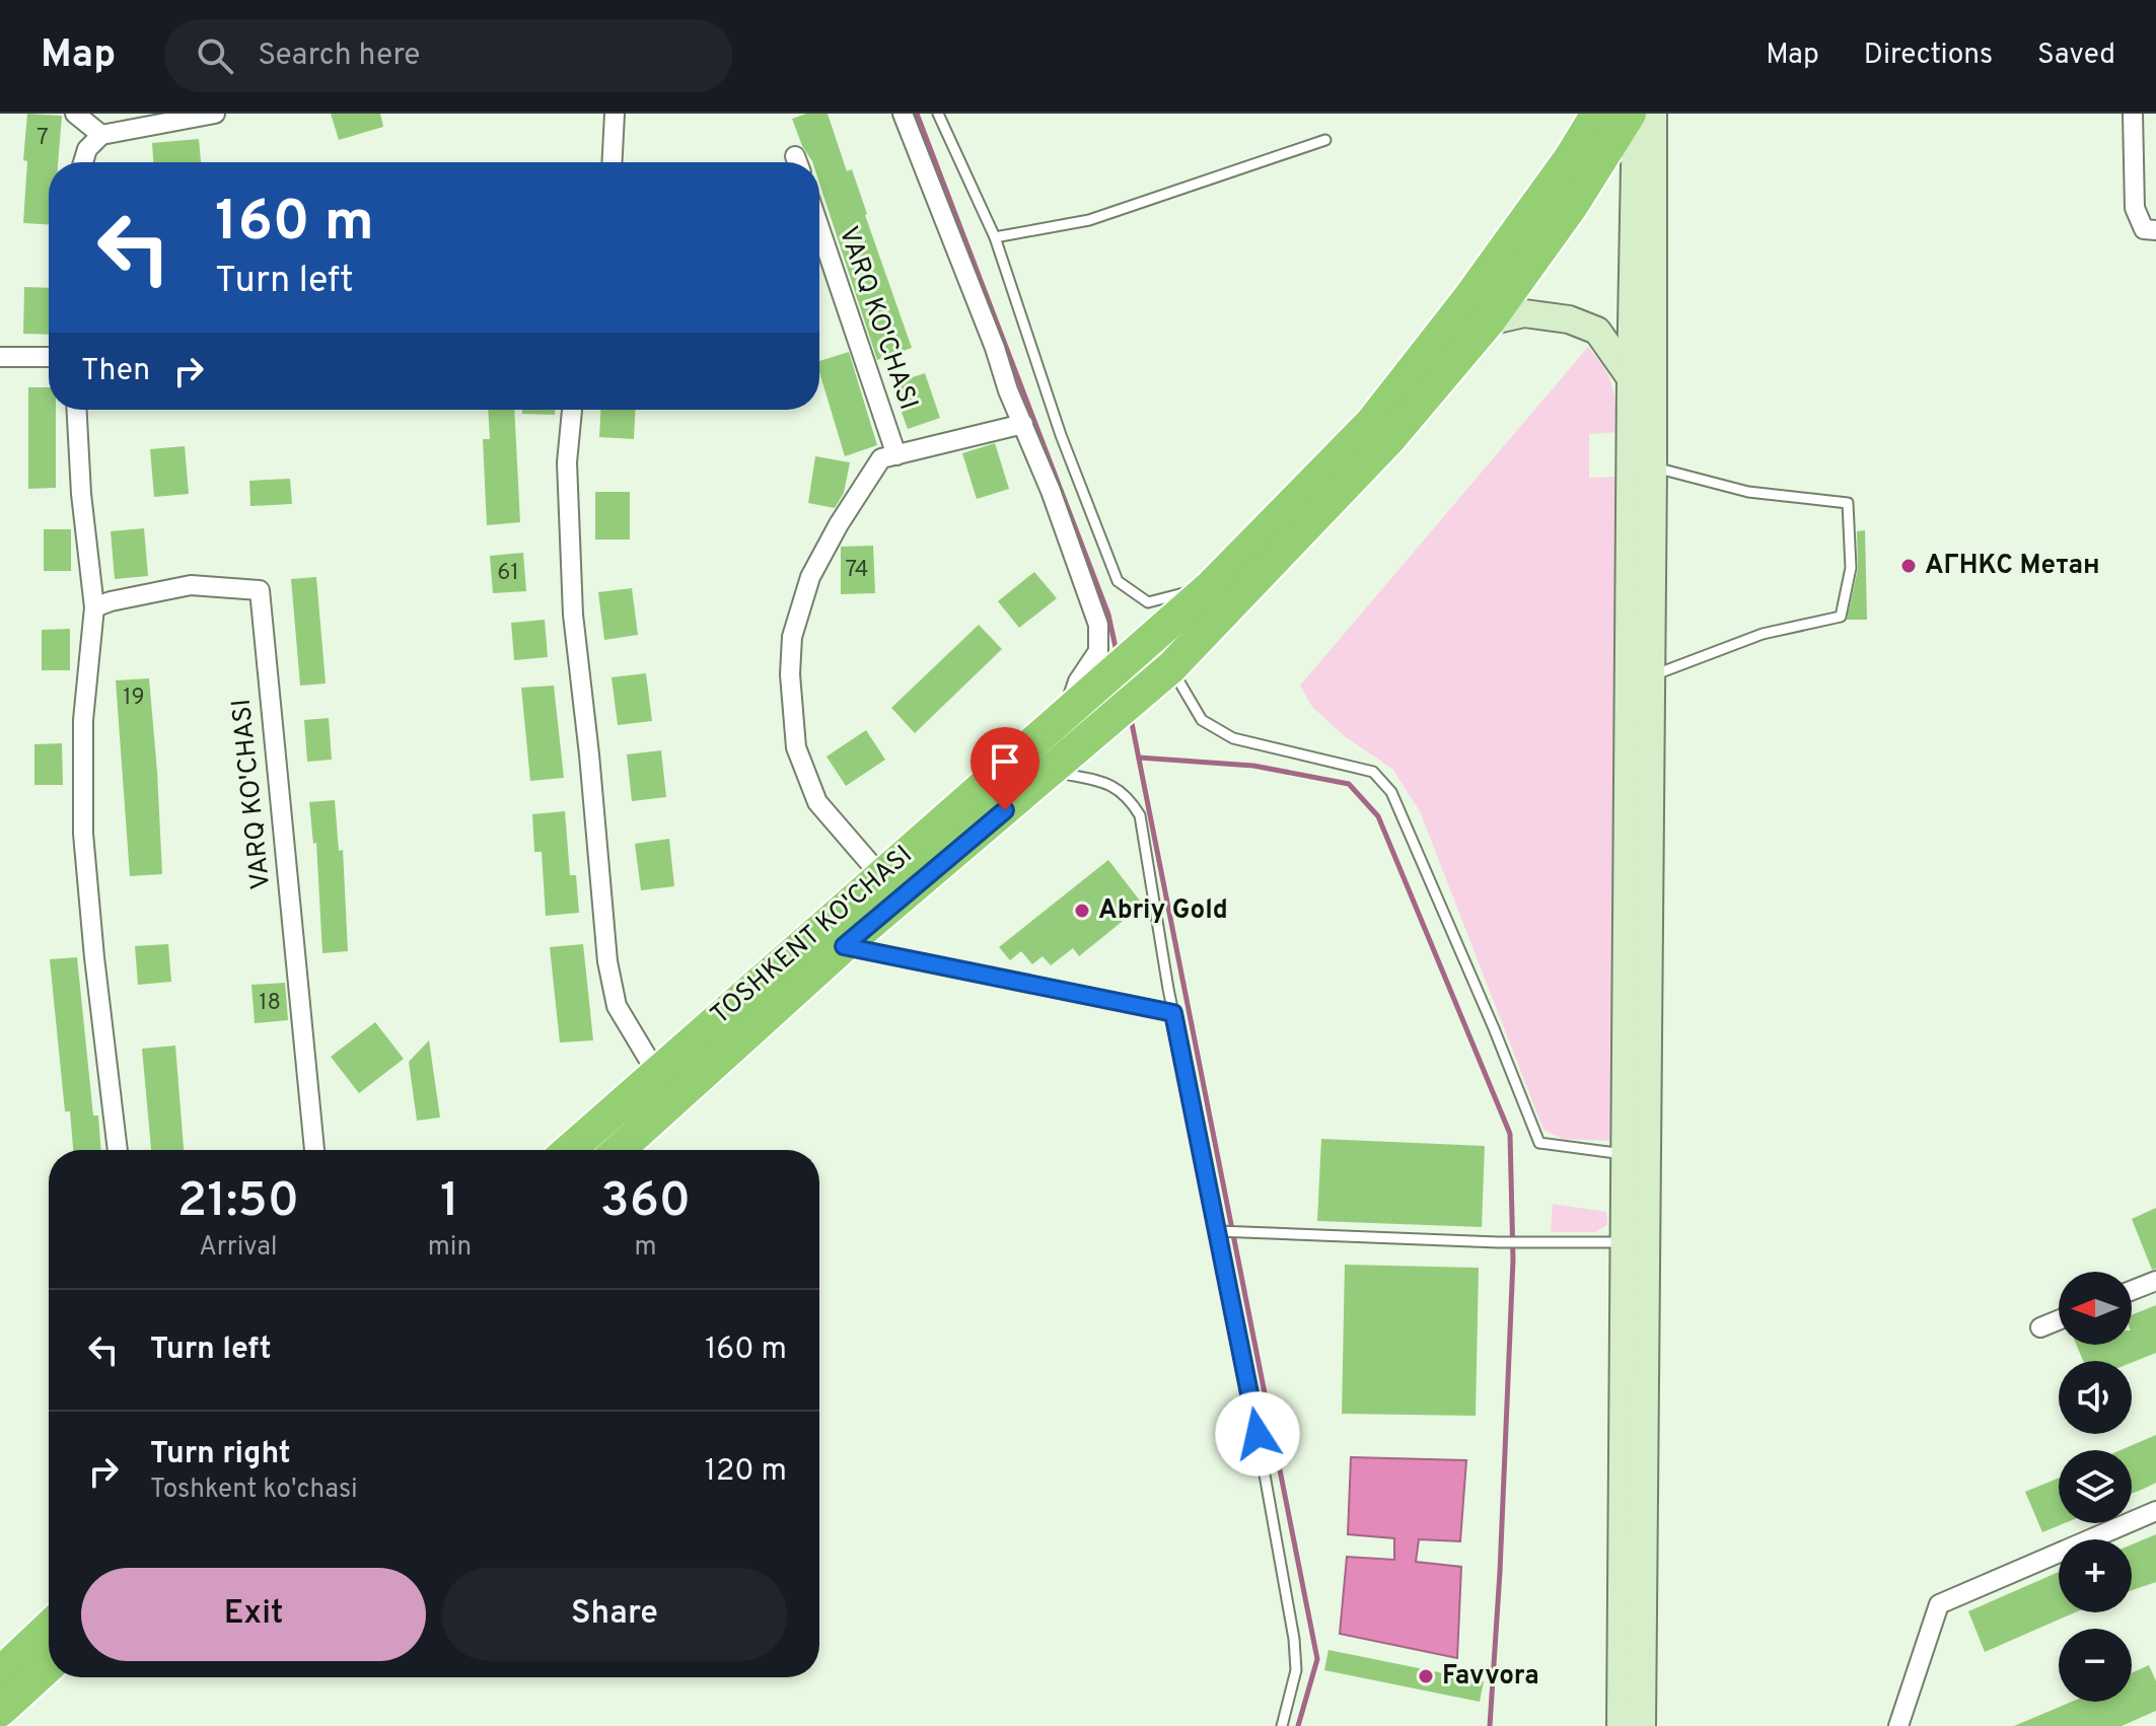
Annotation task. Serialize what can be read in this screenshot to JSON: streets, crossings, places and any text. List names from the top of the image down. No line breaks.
{"streets":{"highway":["TOSHKENT KO'CHASI"],"street":["VARQ KO'CHASI"]},"places":["АГНКС Метан","Abriy Gold","Favvora"],"house_numbers":["7","74","61","19","18"],"north":"left","page":{"header":"Map","search":"Search here","nav":["Map","Directions","Saved"],"turn":["160 m","Turn left"],"then":"Then","eta":["21:50","Arrival","1","min","360","m"],"map_buttons":["+","−"],"list":[{"name":"Turn left","value":"160 m"},{"name":"Turn right","note":"Toshkent ko'chasi","value":"120 m"}],"buttons":["Exit","Share"]}}
